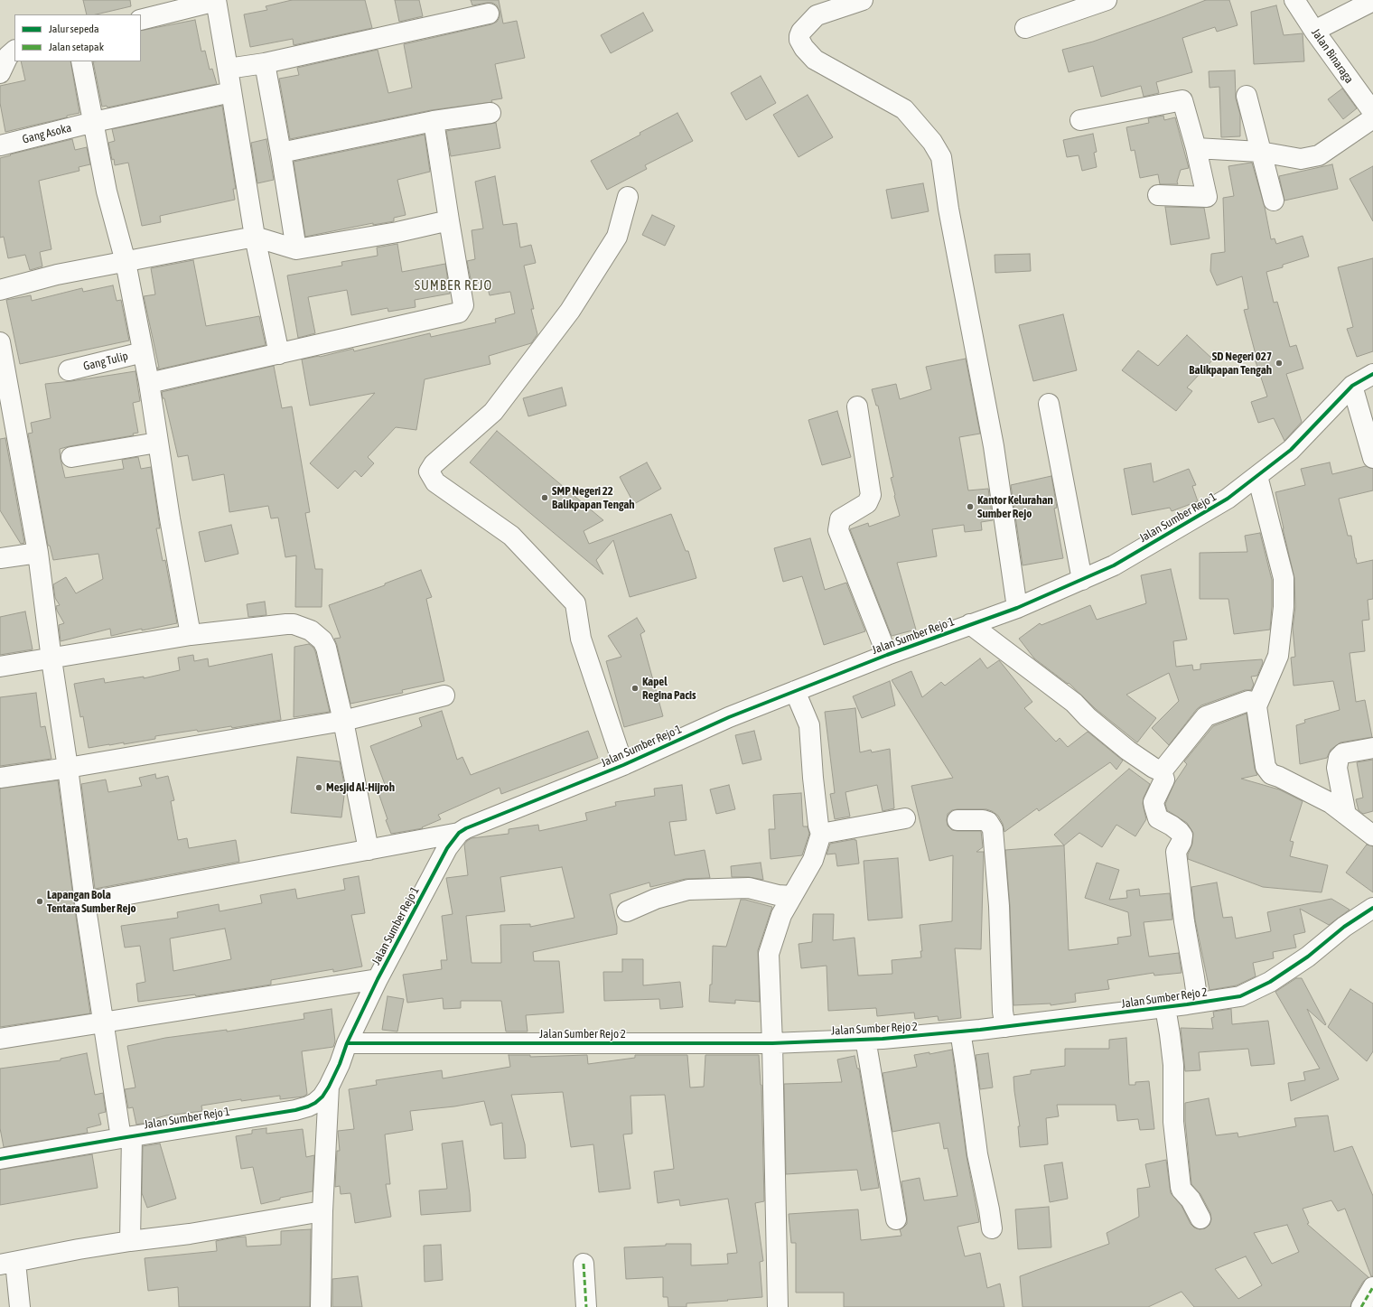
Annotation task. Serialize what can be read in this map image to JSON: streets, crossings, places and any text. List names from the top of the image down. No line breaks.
{"streets":{"street":["Jalan Binaraga","Gang Asoka","Gang Tulip","Jalan Sumber Rejo 1","Jalan Sumber Rejo 2"]},"crossings":[["Jalan Sumber Rejo 1","Jalan Sumber Rejo 2"]],"districts":["SUMBER REJO"],"places":["SD Negeri 027 Balikpapan Tengah","SMP Negeri 22 Balikpapan Tengah","Kantor Kelurahan Sumber Rejo","Kapel Regina Pacis","Mesjid Al-Hijroh","Lapangan Bola Tentara Sumber Rejo"],"legend":["Jalur sepeda","Jalan setapak"]}
